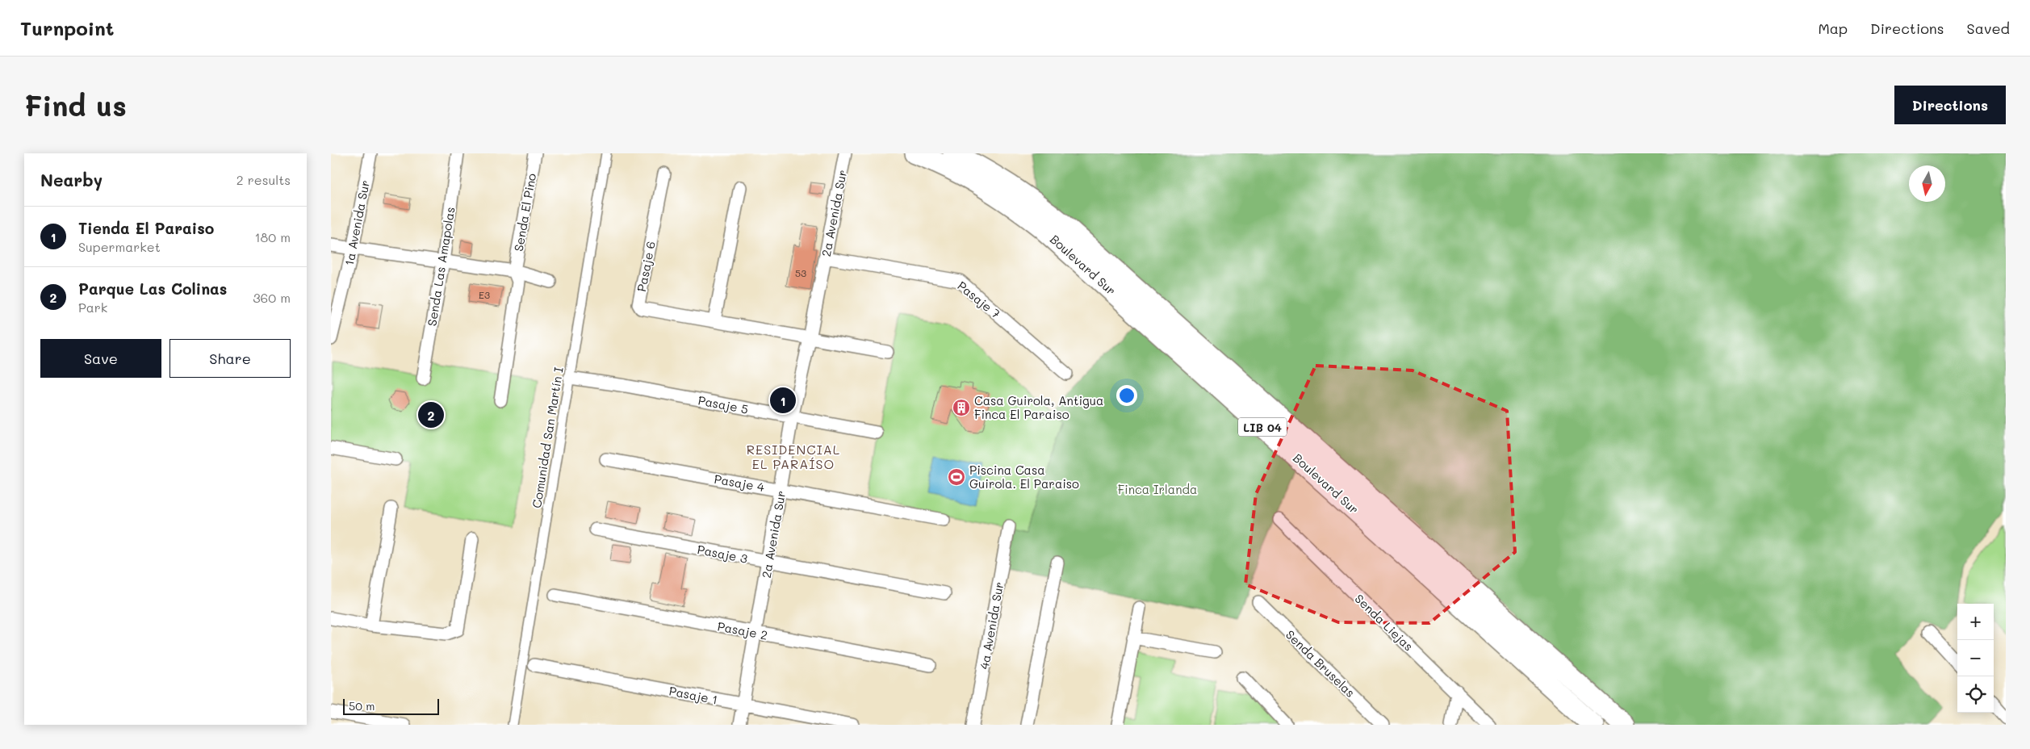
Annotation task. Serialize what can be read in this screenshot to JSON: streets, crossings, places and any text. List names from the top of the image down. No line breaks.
{"streets":{"highway":["Boulevard Sur","LIB 04"],"street":["Senda El Pino","2a Avenida Sur","1a Avenida Sur","Senda Las Amapolas","Pasaje 6","Pasaje 7","Pasaje 5","Comunidad San Martín I","Pasaje 4","Pasaje 3","Senda Liejas","4a Avenida Sur","Pasaje 2","Senda Bruselas","Pasaje 1"]},"crossings":[["2a Avenida Sur","Pasaje 6"],["2a Avenida Sur","Pasaje 7"],["2a Avenida Sur","Pasaje 5"],["2a Avenida Sur","Pasaje 4"],["2a Avenida Sur","Pasaje 3"],["2a Avenida Sur","Pasaje 2"],["2a Avenida Sur","Pasaje 1"],["Pasaje 5","Comunidad San Martín I"]],"districts":["RESIDENCIAL EL PARAÍSO"],"parks":["Finca Irlanda"],"places":{"building":["Casa Guirola, Antigua Finca El Paraiso"],"sports":["Piscina Casa Guirola. El Paraiso"]},"house_numbers":["53","E3"],"scale_bar":"50 m","north":"bottom","page":{"header":"Turnpoint","nav":["Map","Directions","Saved"],"buttons":["Directions",["Save","Share"]],"title":"Find us","heading":["Nearby","2 results"],"list":[{"mark":"1","name":"Tienda El Paraiso","note":"Supermarket","value":"180 m"},{"mark":"2","name":"Parque Las Colinas","note":"Park","value":"360 m"}],"pins":["1","2"],"map_buttons":["+","−"],"scale":"50 m"}}
